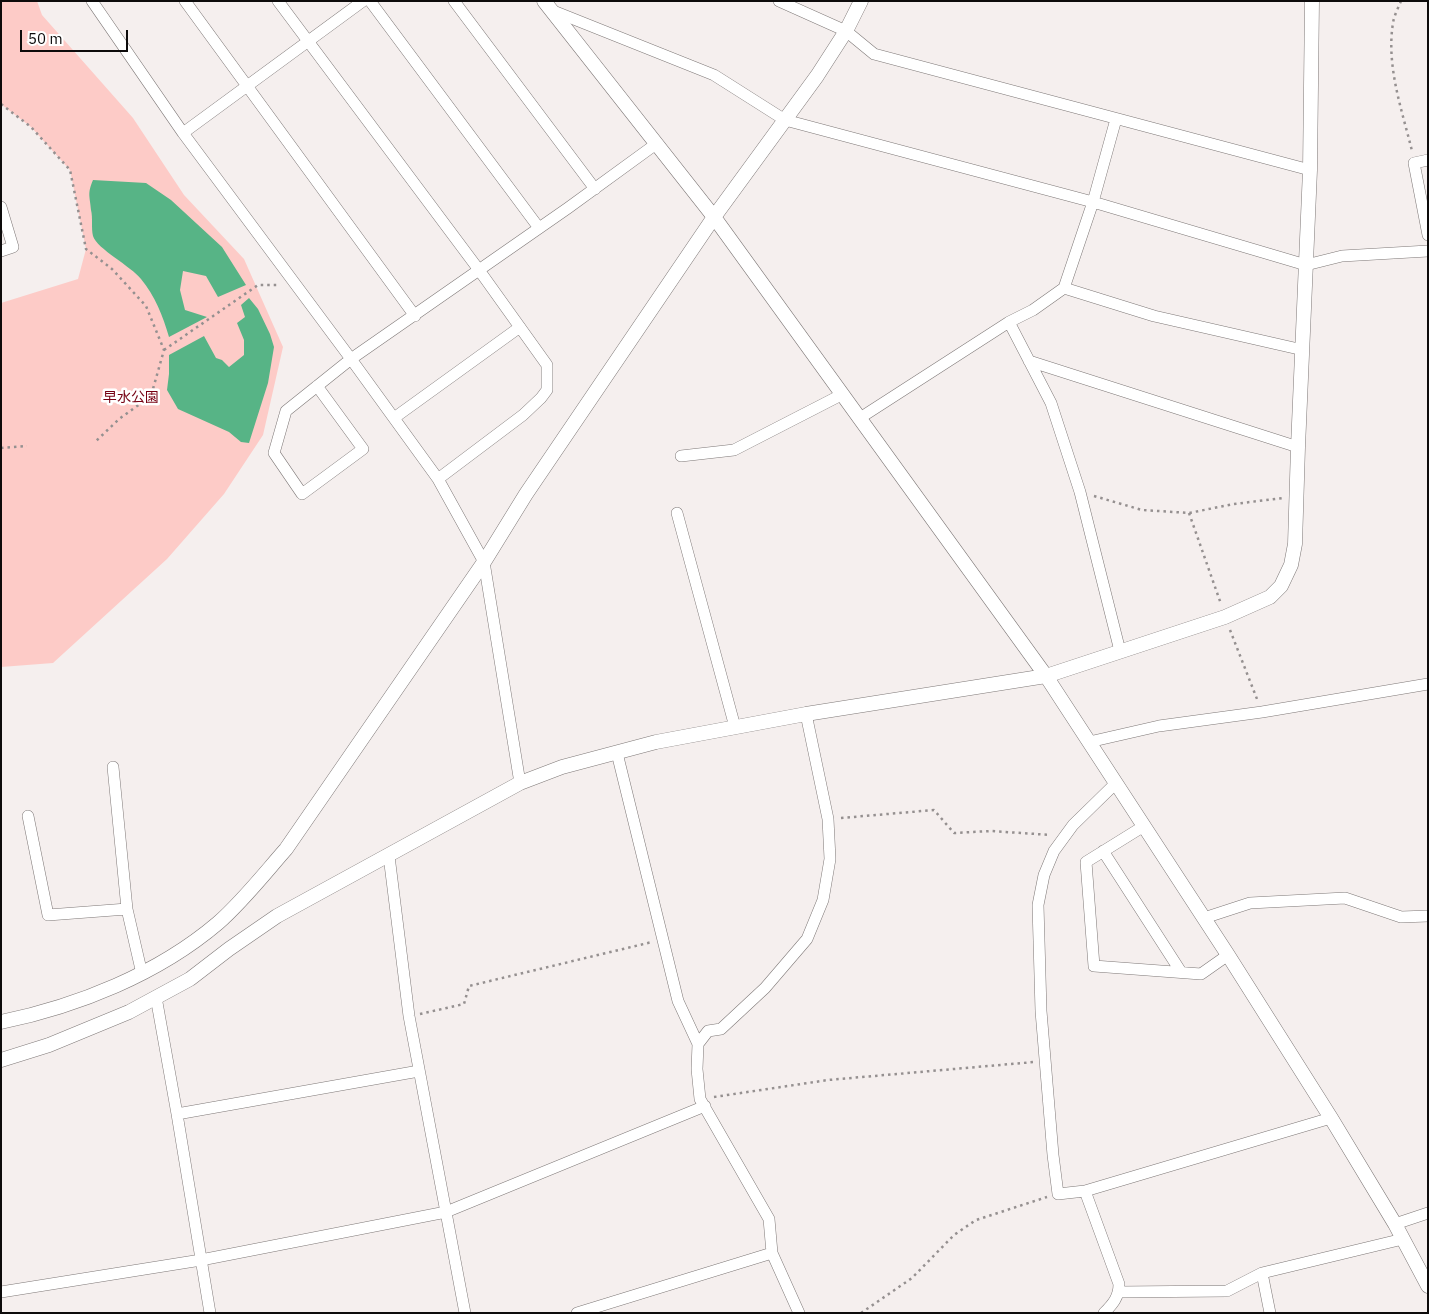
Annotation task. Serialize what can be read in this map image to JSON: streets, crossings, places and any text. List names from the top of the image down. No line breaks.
{"parks":["早水公園"],"scale_bar":"50 m"}
